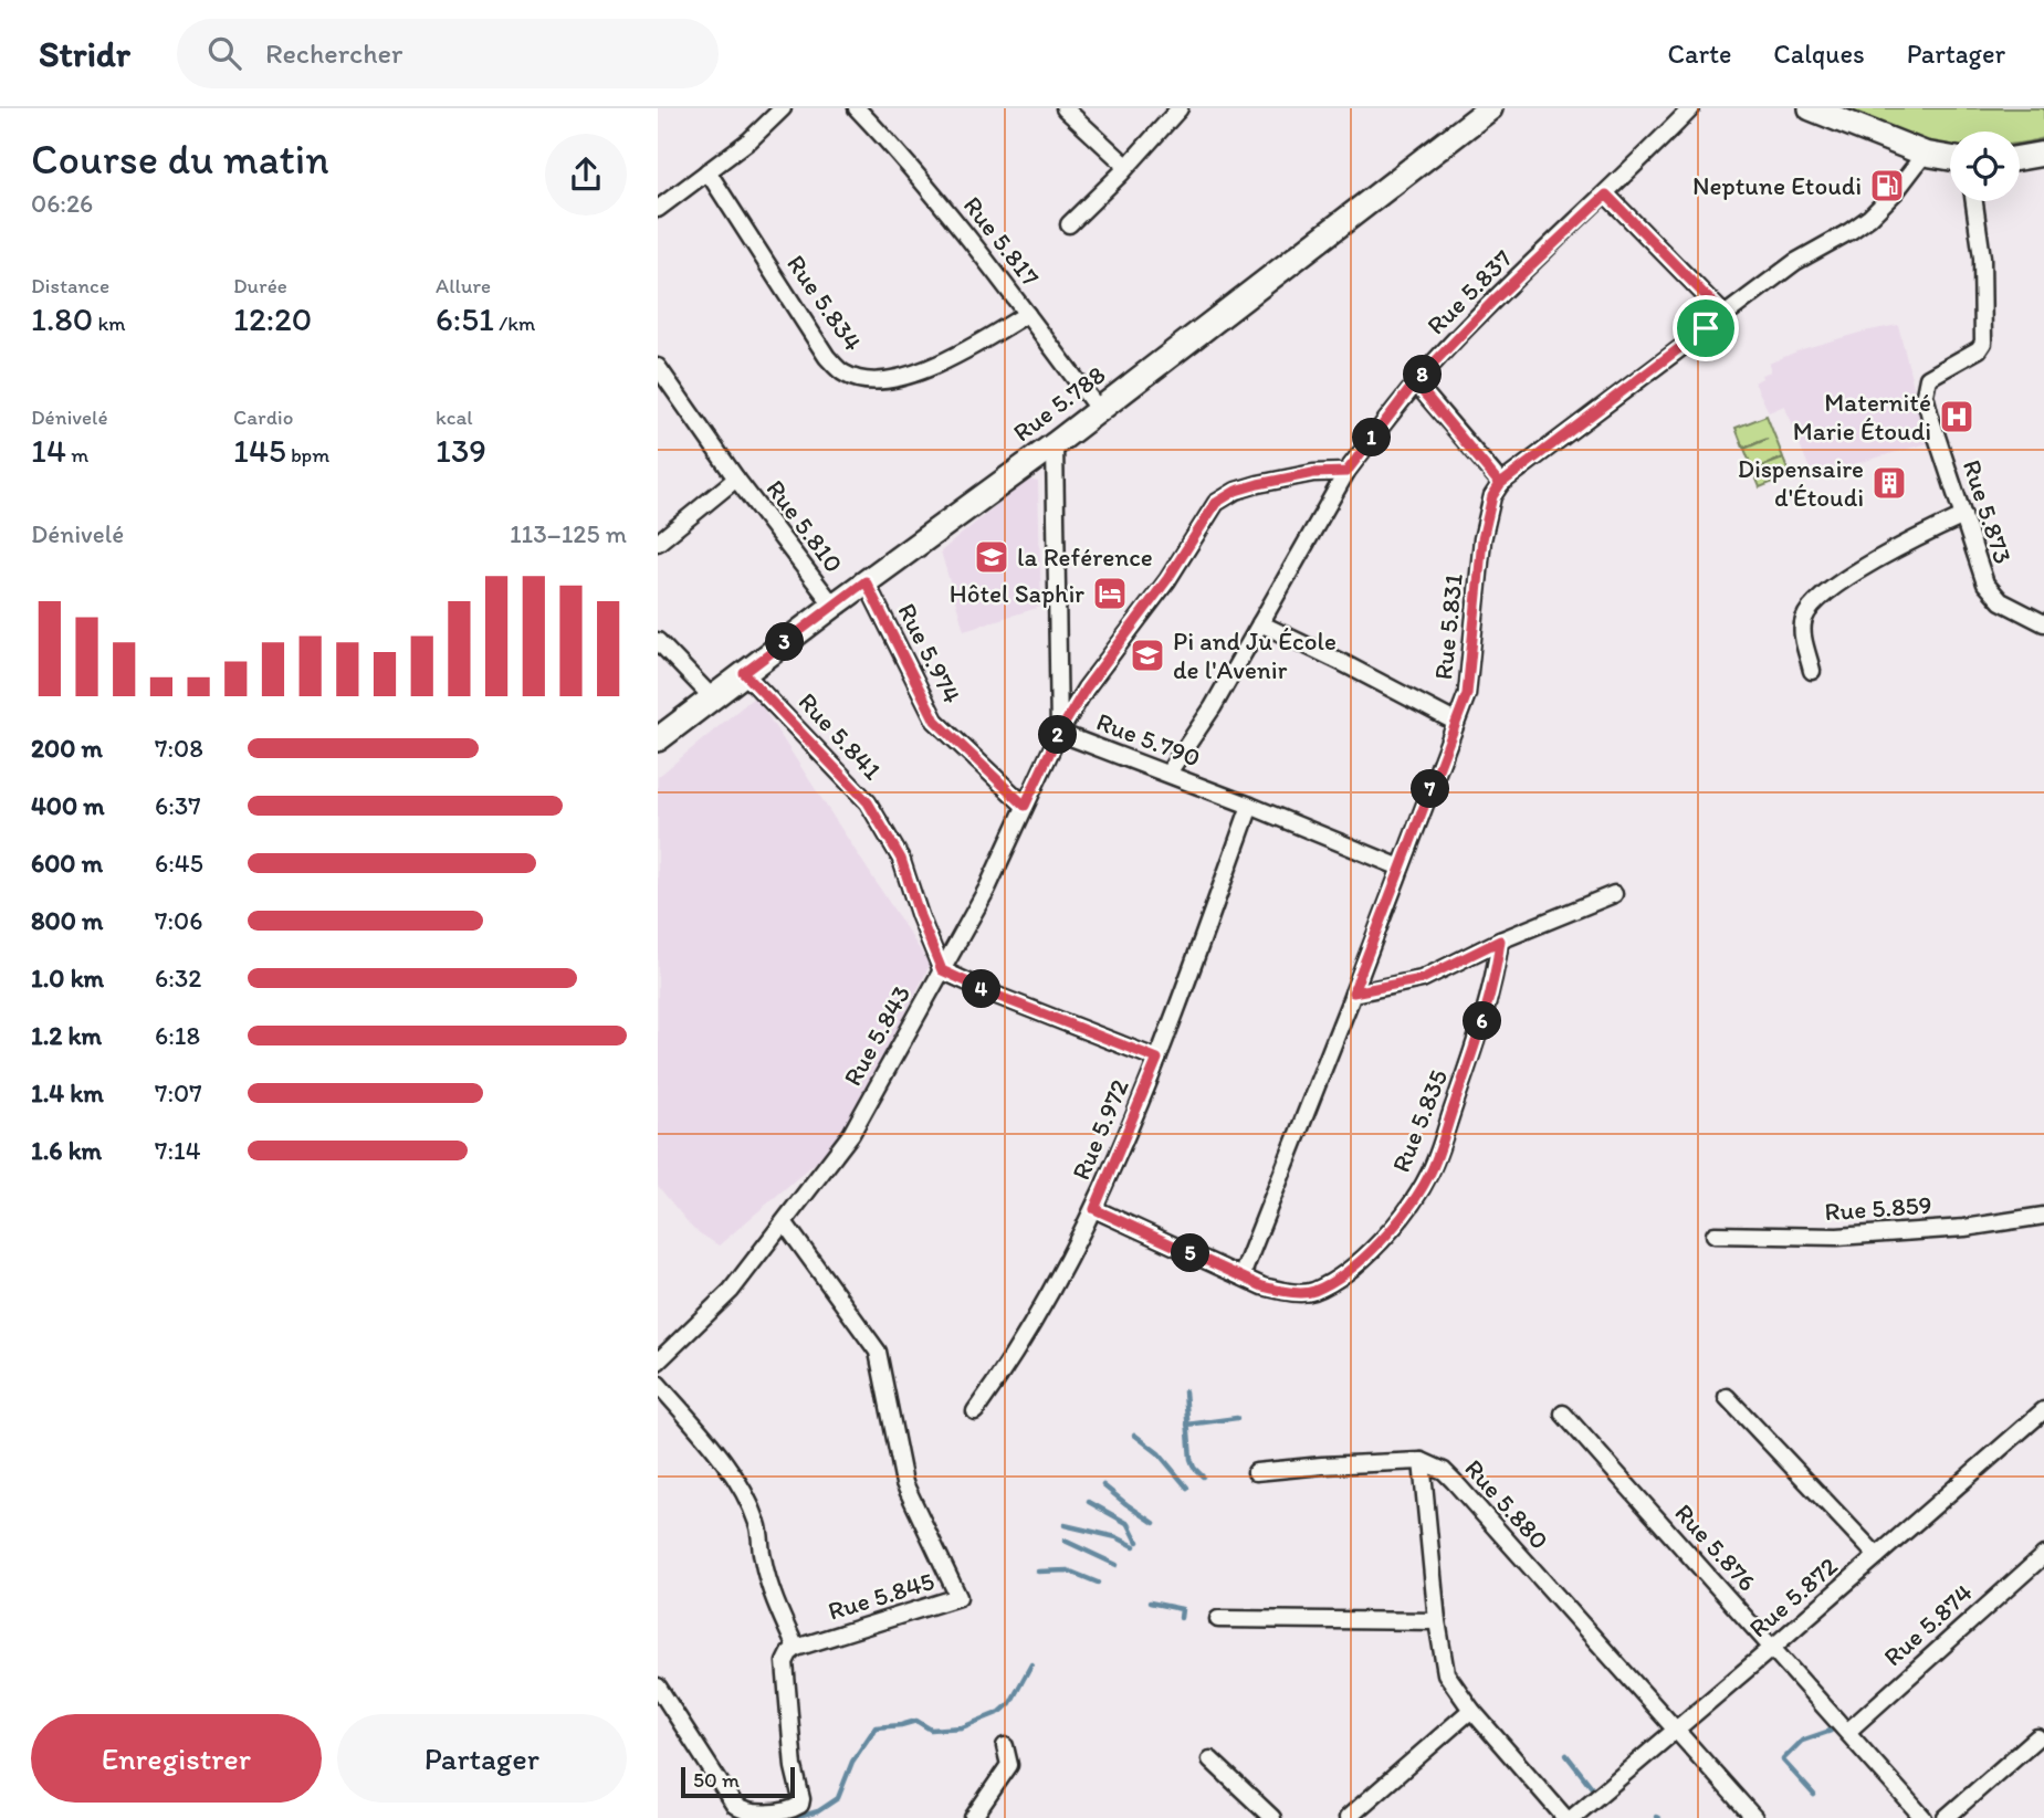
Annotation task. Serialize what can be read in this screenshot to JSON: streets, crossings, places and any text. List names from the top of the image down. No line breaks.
{"streets":{"street":["Rue 5.817","Rue 5.837","Rue 5.834","Rue 5.788","Rue 5.873","Rue 5.810","Rue 5.831","Rue 5.974","Rue 5.841","Rue 5.790","Rue 5.843","Rue 5.835","Rue 5.972","Rue 5.859","Rue 5.880","Rue 5.876","Rue 5.845","Rue 5.872","Rue 5.874"]},"crossings":[["Rue 5.817","Rue 5.834"],["Rue 5.817","Rue 5.788"],["Rue 5.837","Rue 5.790"],["Rue 5.837","Rue 5.843"],["Rue 5.788","Rue 5.810"],["Rue 5.788","Rue 5.974"],["Rue 5.788","Rue 5.841"],["Rue 5.788","Rue 5.790"],["Rue 5.831","Rue 5.790"],["Rue 5.831","Rue 5.835"],["Rue 5.974","Rue 5.843"],["Rue 5.841","Rue 5.843"],["Rue 5.790","Rue 5.843"],["Rue 5.790","Rue 5.972"],["Rue 5.843","Rue 5.845"],["Rue 5.835","Rue 5.972"],["Rue 5.880","Rue 5.872"],["Rue 5.876","Rue 5.872"],["Rue 5.876","Rue 5.874"]],"places":{"fuel station":["Neptune Etoudi"],"hospital":["Maternité Marie Étoudi"],"building":["Dispensaire d'Étoudi"],"school or university":["la Reférence","Pi and Ju École de l'Avenir"],"hotel":["Hôtel Saphir"]},"scale_bar":"50 m","page":{"header":"Stridr","search":"Rechercher","nav":["Carte","Calques","Partager"],"heading":["Course du matin","06:26"],"stats":[["Distance","1.80 km"],["Durée","12:20"],["Allure","6:51 /km"],["Dénivelé","14 m"],["Cardio","145 bpm"],["kcal","139"]],"pins":["8","1","3","2","7","4","6","5"],"chart":["Dénivelé","113–125 m"],"list":[{"name":"200 m","note":"7:08"},{"name":"400 m","note":"6:37"},{"name":"600 m","note":"6:45"},{"name":"800 m","note":"7:06"},{"name":"1.0 km","note":"6:32"},{"name":"1.2 km","note":"6:18"},{"name":"1.4 km","note":"7:07"},{"name":"1.6 km","note":"7:14"}],"buttons":["Enregistrer","Partager"],"scale":"50 m"}}
